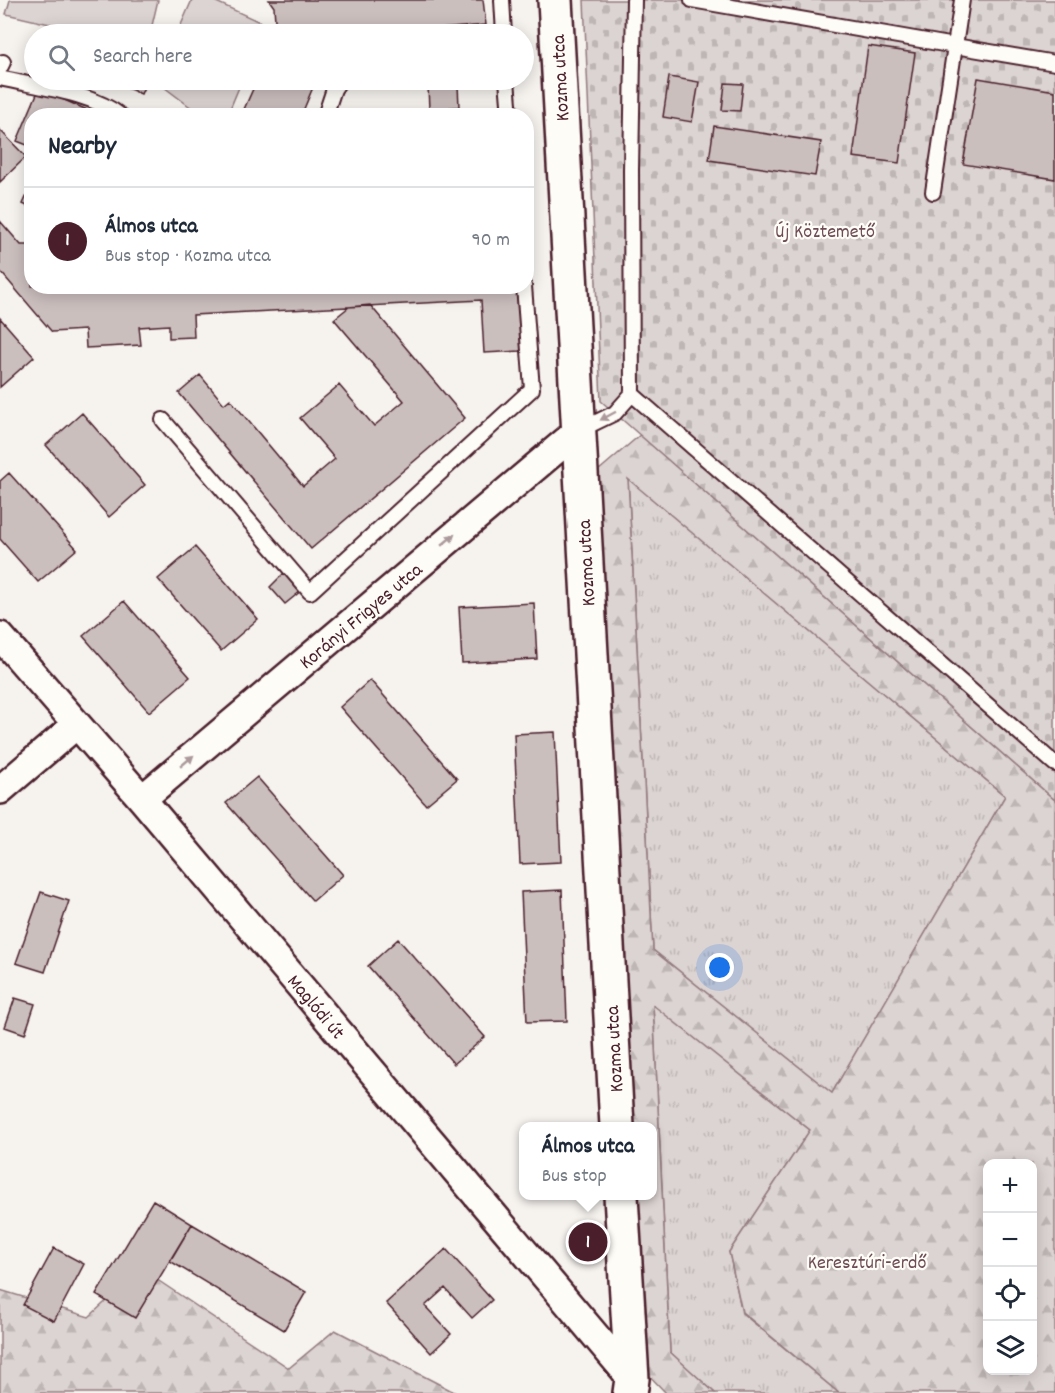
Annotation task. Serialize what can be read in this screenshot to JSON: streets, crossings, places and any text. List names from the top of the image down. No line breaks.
{"streets":{"street":["Kozma utca","Korányi Frigyes utca","Maglódi út"]},"crossings":[["Kozma utca","Korányi Frigyes utca"],["Korányi Frigyes utca","Maglódi út"]],"one_way":["Korányi Frigyes utca"],"parks":["Új Köztemető","Keresztúri-erdő"],"page":{"search":"Search here","heading":"Nearby","list":[{"mark":"1","name":"Álmos utca","note":"Bus stop · Kozma utca","value":"90 m"}],"popup":["Álmos utca","Bus stop"],"map_buttons":["+","−"],"pins":"1"}}
